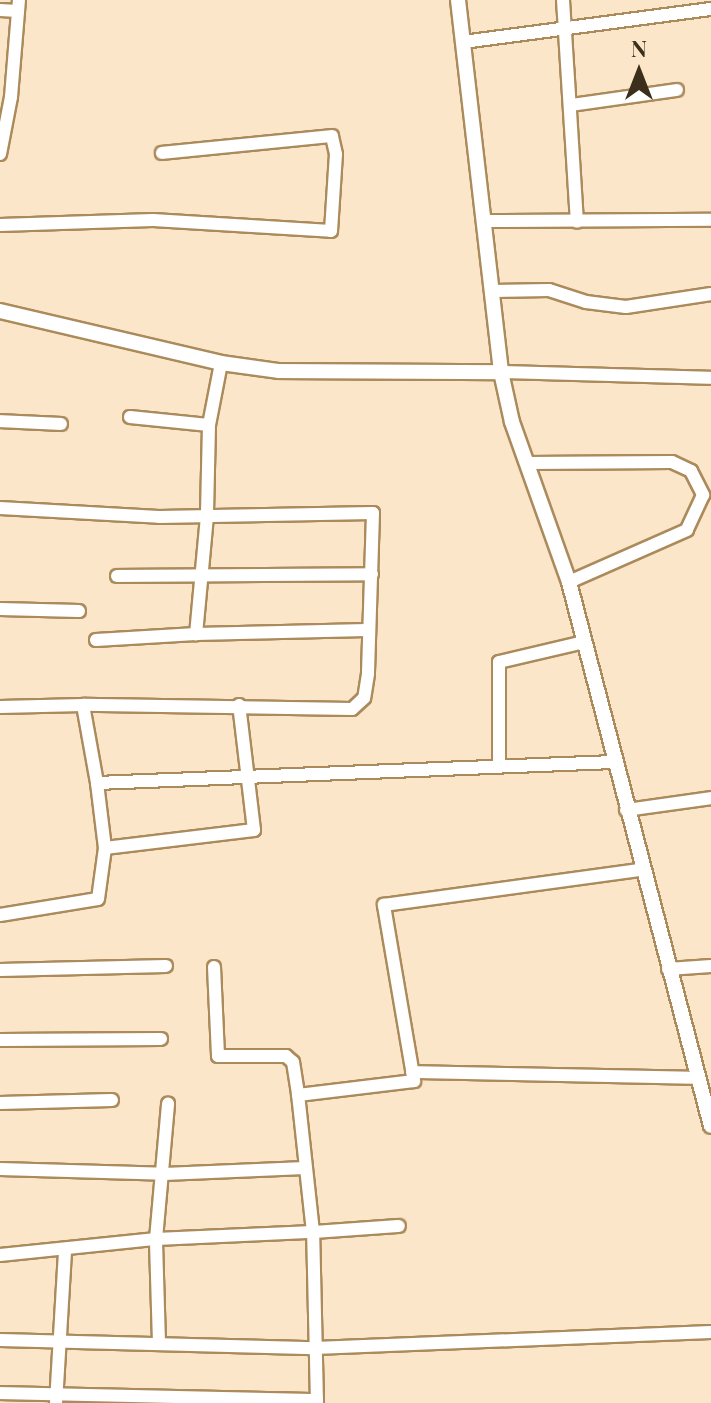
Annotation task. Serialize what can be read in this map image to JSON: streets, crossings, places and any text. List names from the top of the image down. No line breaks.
{"north":"top"}
